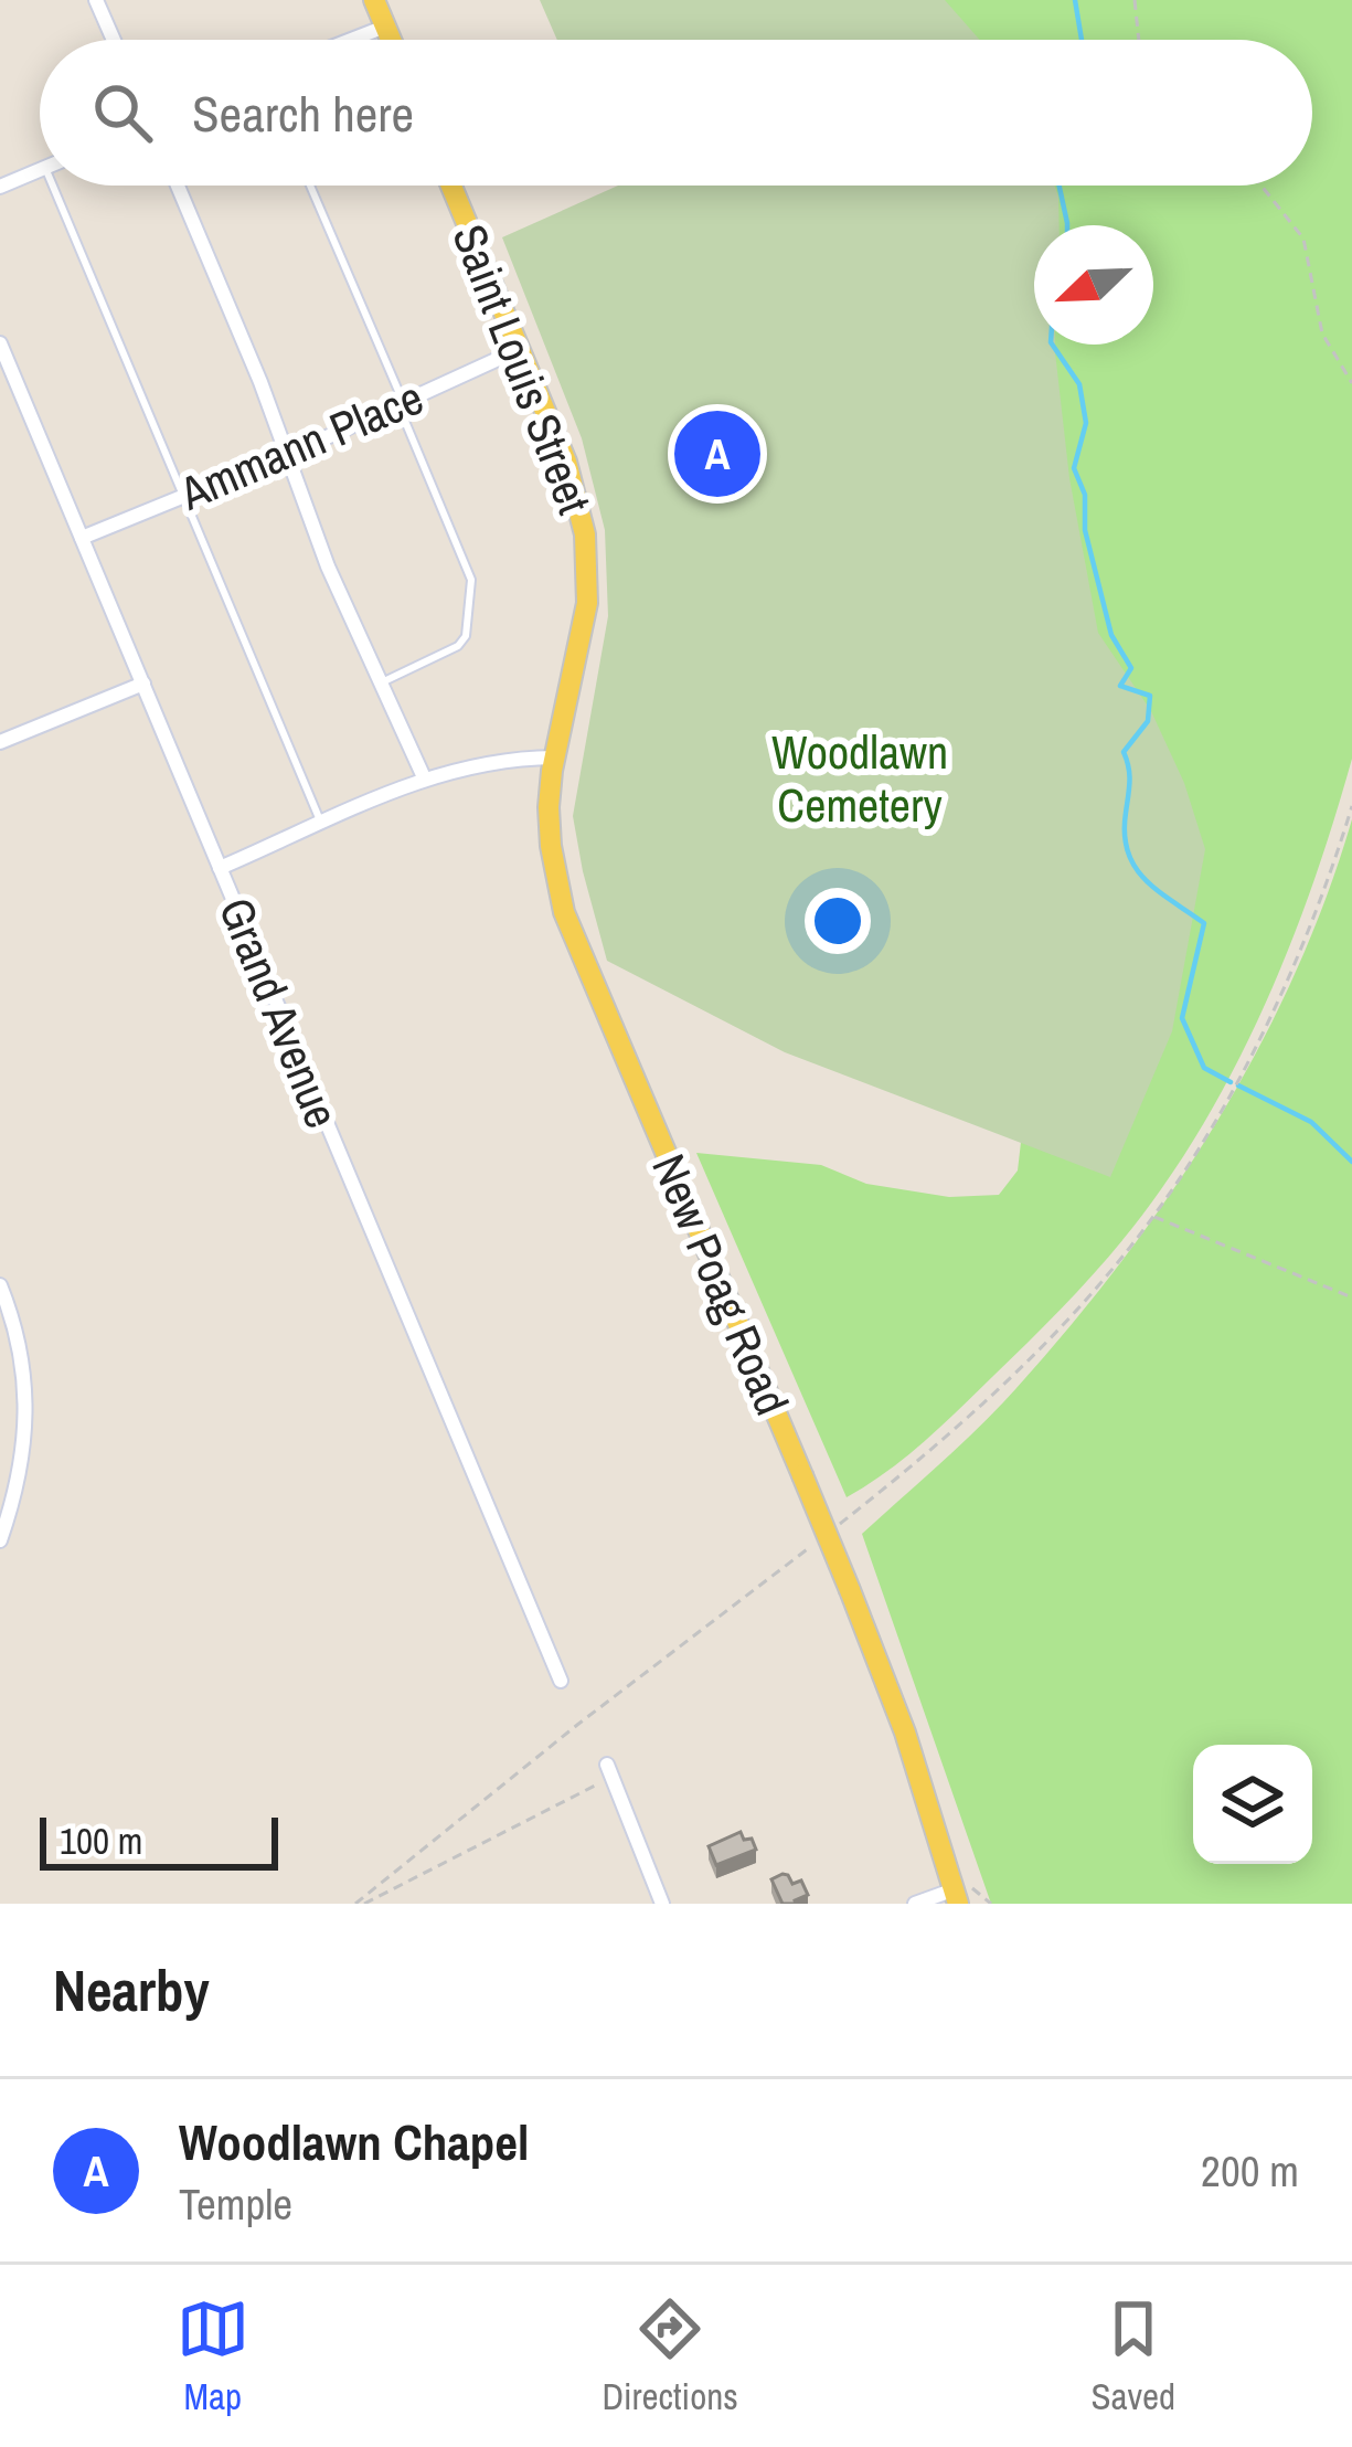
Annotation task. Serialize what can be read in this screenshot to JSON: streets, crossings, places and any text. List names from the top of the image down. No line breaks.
{"streets":{"main road":["Saint Louis Street","New Poag Road"],"street":["Ammann Place","Grand Avenue"]},"crossings":[["Saint Louis Street","Ammann Place"],["Saint Louis Street","New Poag Road"],["Ammann Place","Grand Avenue"]],"parks":["Woodlawn Cemetery"],"scale_bar":"100 m","north":"bottom left","page":{"search":"Search here","pins":"A","scale":"100 m","heading":"Nearby","list":[{"mark":"A","name":"Woodlawn Chapel","note":"Temple","value":"200 m"}],"nav":["Map","Directions","Saved"]}}
